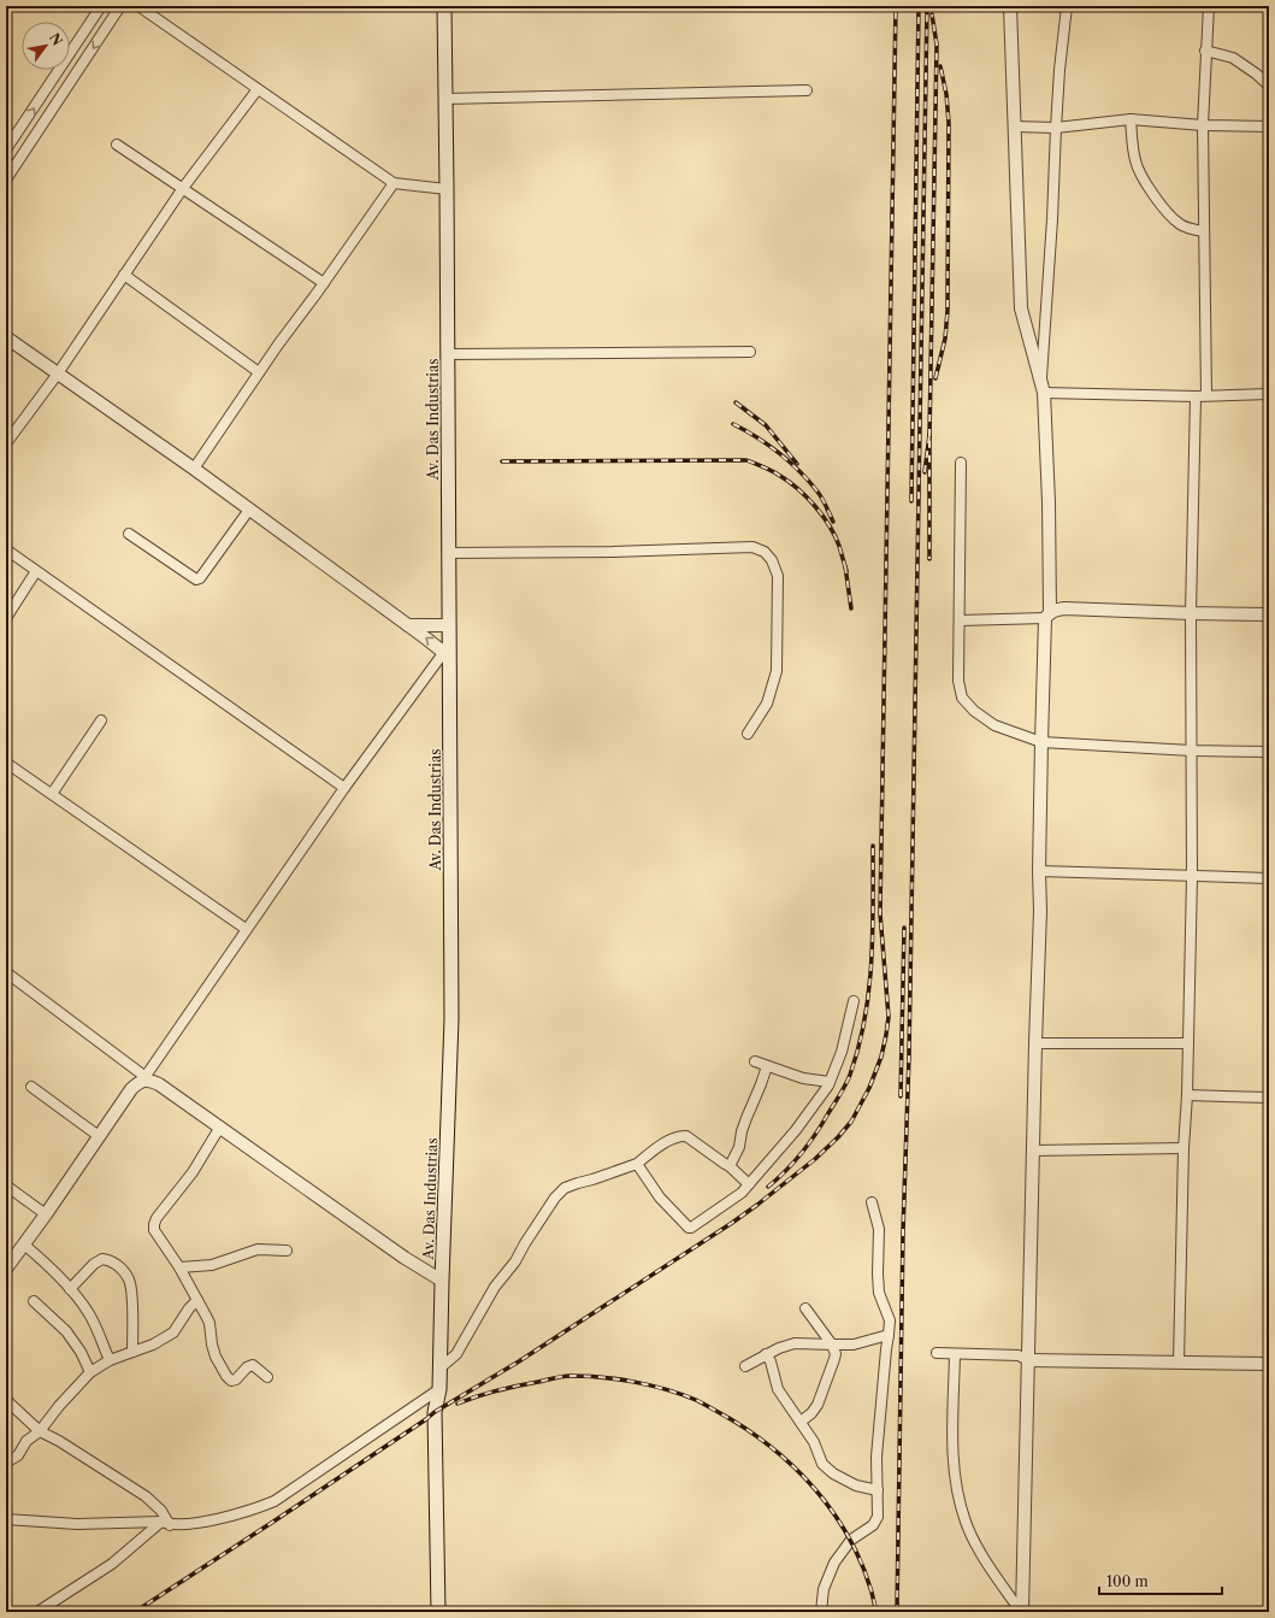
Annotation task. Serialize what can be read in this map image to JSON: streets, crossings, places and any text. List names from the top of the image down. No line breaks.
{"streets":{"main road":["Av. Das Industrias"]},"scale_bar":"100 m","north":"top right"}
